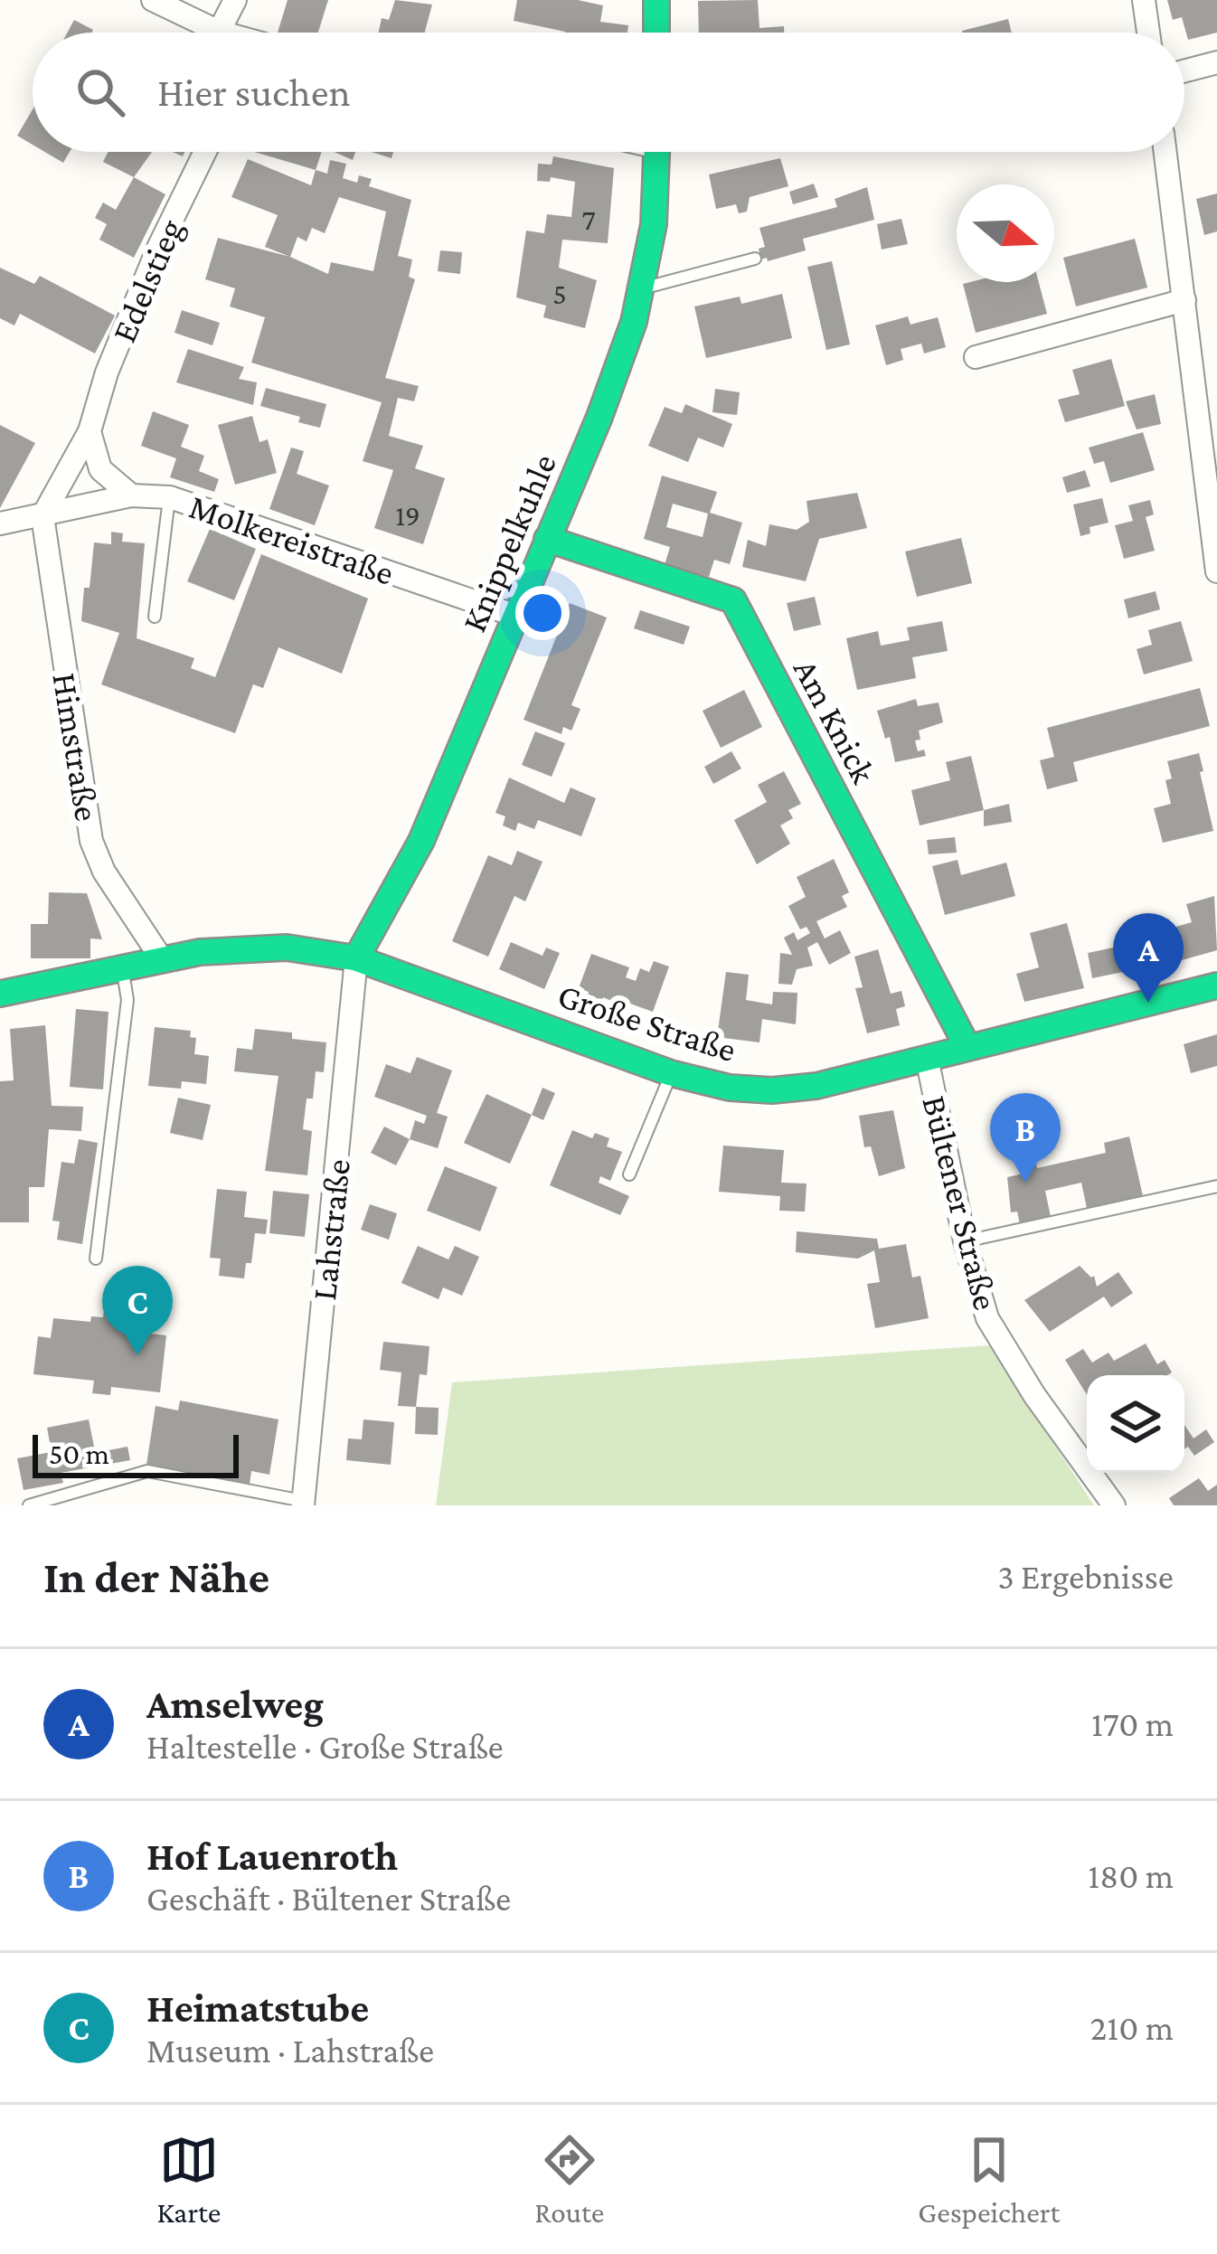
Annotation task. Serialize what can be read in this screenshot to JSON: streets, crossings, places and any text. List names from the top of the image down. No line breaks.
{"streets":{"street":["Edelstieg","Molkereistraße","Knippelkuhle","Am Knick","Himstraße","Große Straße","Bültener Straße","Lahstraße"]},"crossings":[["Edelstieg","Molkereistraße"],["Edelstieg","Himstraße"],["Molkereistraße","Knippelkuhle"],["Molkereistraße","Himstraße"],["Knippelkuhle","Am Knick"],["Knippelkuhle","Große Straße"],["Knippelkuhle","Lahstraße"],["Am Knick","Große Straße"],["Himstraße","Große Straße"],["Große Straße","Bültener Straße"],["Große Straße","Lahstraße"]],"house_numbers":["7","5","19"],"scale_bar":"50 m","north":"right","page":{"search":"Hier suchen","pins":["A","B","C"],"scale":"50 m","heading":["In der Nähe","3 Ergebnisse"],"list":[{"mark":"A","name":"Amselweg","note":"Haltestelle · Große Straße","value":"170 m"},{"mark":"B","name":"Hof Lauenroth","note":"Geschäft · Bültener Straße","value":"180 m"},{"mark":"C","name":"Heimatstube","note":"Museum · Lahstraße","value":"210 m"}],"nav":["Karte","Route","Gespeichert"]}}
